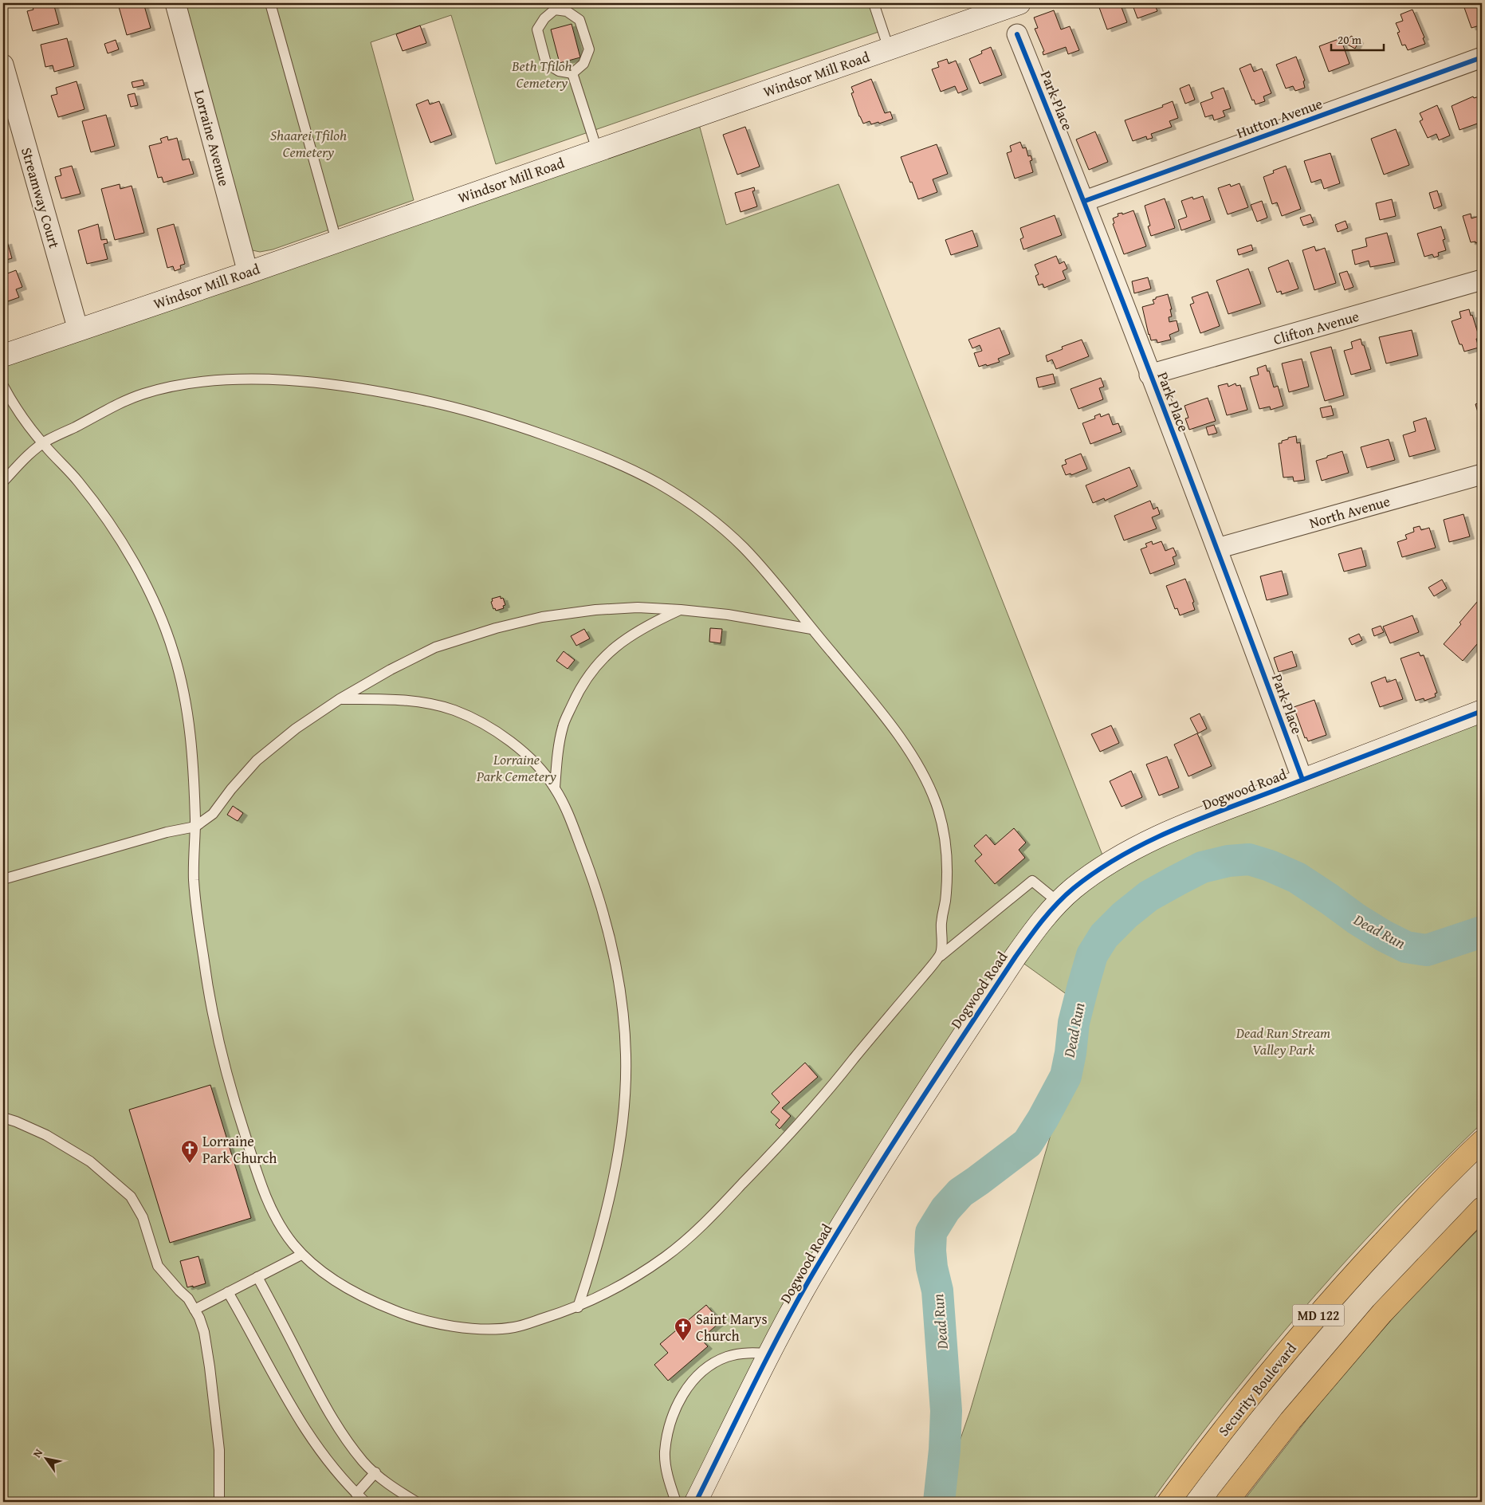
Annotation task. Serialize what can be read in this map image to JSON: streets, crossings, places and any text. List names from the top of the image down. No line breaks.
{"streets":{"main road":["MD 122","Security Boulevard"],"street":["Windsor Mill Road","Park Place","Hutton Avenue","Lorraine Avenue","Streamway Court","Clifton Avenue","North Avenue","Dogwood Road"]},"crossings":[["Windsor Mill Road","Lorraine Avenue"],["Windsor Mill Road","Streamway Court"],["Park Place","Hutton Avenue"],["Park Place","Clifton Avenue"],["Park Place","North Avenue"],["Park Place","Dogwood Road"]],"water":["Dead Run"],"parks":["Beth Tfiloh Cemetery","Shaarei Tfiloh Cemetery","Lorraine Park Cemetery","Dead Run Stream Valley Park"],"places":{"church":["Lorraine Park Church","Saint Marys Church"]},"scale_bar":"20 m","north":"top left"}
